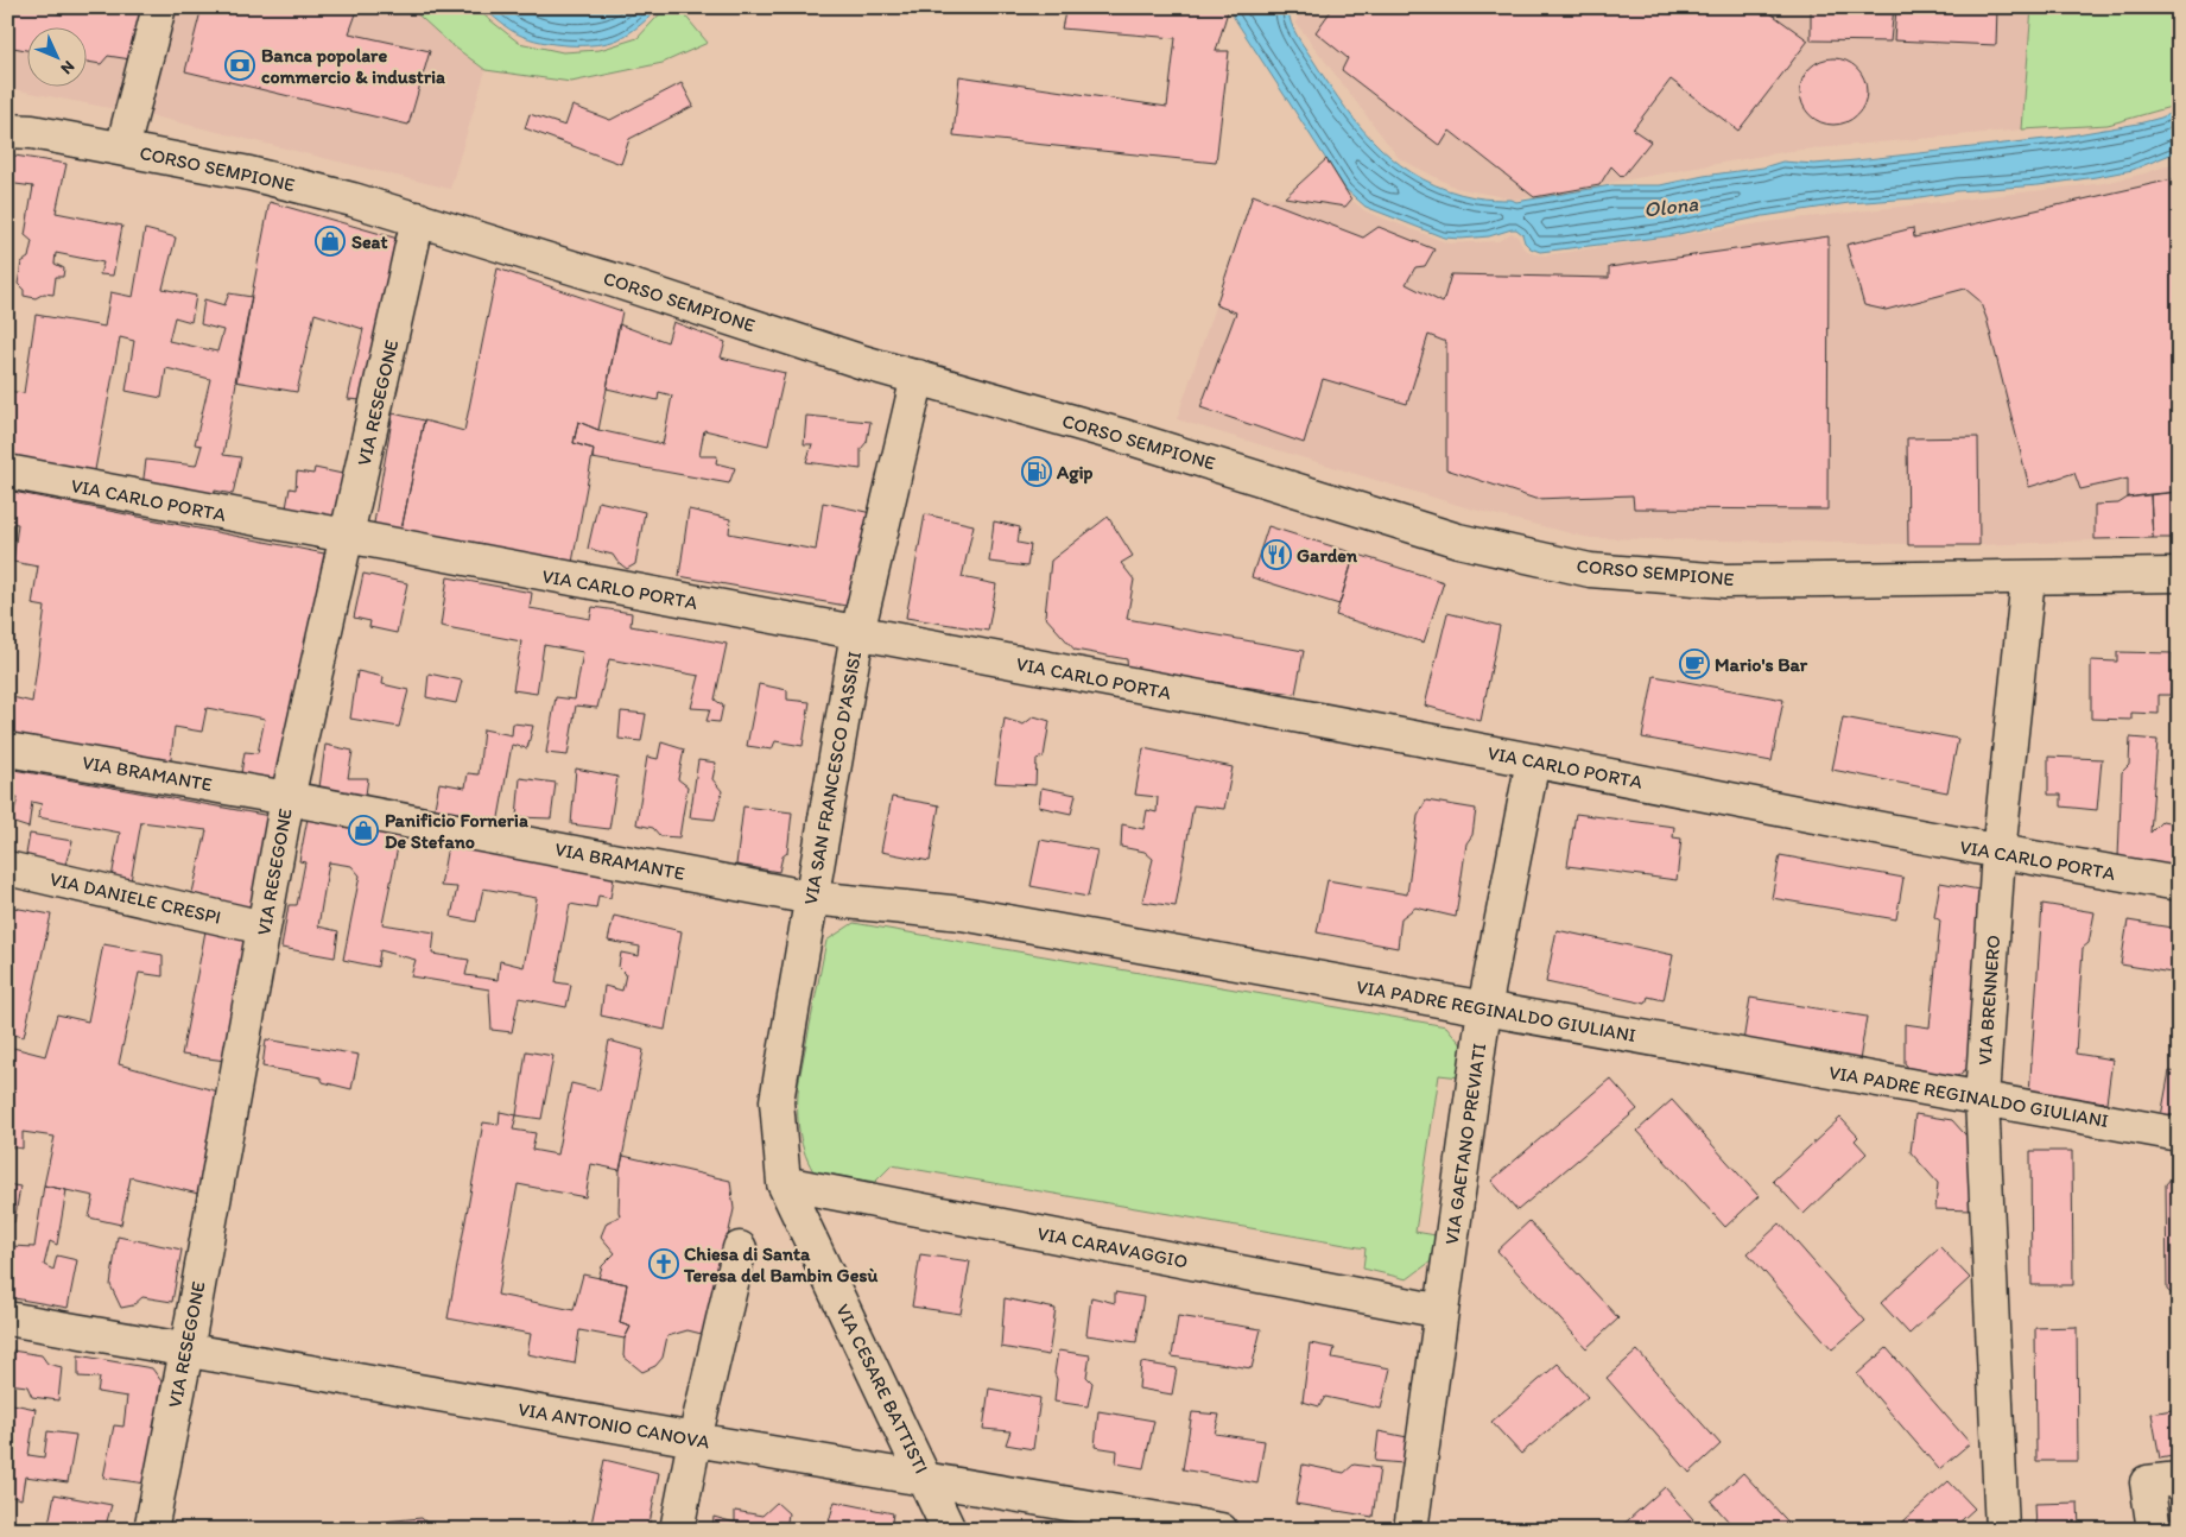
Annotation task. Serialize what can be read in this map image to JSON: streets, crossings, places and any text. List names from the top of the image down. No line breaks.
{"streets":{"street":["CORSO SEMPIONE","VIA RESEGONE","VIA CARLO PORTA","VIA BRAMANTE","VIA SAN FRANCESCO D'ASSISI","VIA DANIELE CRESPI","VIA BRENNERO","VIA PADRE REGINALDO GIULIANI","VIA GAETANO PREVIATI","VIA CARAVAGGIO","VIA CESARE BATTISTI","VIA ANTONIO CANOVA"]},"crossings":[["CORSO SEMPIONE","VIA RESEGONE"],["CORSO SEMPIONE","VIA SAN FRANCESCO D'ASSISI"],["CORSO SEMPIONE","VIA BRENNERO"],["VIA RESEGONE","VIA CARLO PORTA"],["VIA RESEGONE","VIA BRAMANTE"],["VIA RESEGONE","VIA DANIELE CRESPI"],["VIA RESEGONE","VIA ANTONIO CANOVA"],["VIA CARLO PORTA","VIA SAN FRANCESCO D'ASSISI"],["VIA CARLO PORTA","VIA BRENNERO"],["VIA CARLO PORTA","VIA GAETANO PREVIATI"],["VIA BRAMANTE","VIA SAN FRANCESCO D'ASSISI"],["VIA BRAMANTE","VIA PADRE REGINALDO GIULIANI"],["VIA SAN FRANCESCO D'ASSISI","VIA PADRE REGINALDO GIULIANI"],["VIA SAN FRANCESCO D'ASSISI","VIA CARAVAGGIO"],["VIA SAN FRANCESCO D'ASSISI","VIA CESARE BATTISTI"],["VIA BRENNERO","VIA PADRE REGINALDO GIULIANI"],["VIA PADRE REGINALDO GIULIANI","VIA GAETANO PREVIATI"],["VIA GAETANO PREVIATI","VIA CARAVAGGIO"],["VIA CARAVAGGIO","VIA CESARE BATTISTI"],["VIA CESARE BATTISTI","VIA ANTONIO CANOVA"]],"water":["Olona"],"places":{"bank":["Banca popolare commercio & industria"],"shop":["Seat","Panificio Forneria De Stefano"],"fuel station":["Agip"],"restaurant":["Garden"],"cafe":["Mario's Bar"],"church":["Chiesa di Santa Teresa del Bambin Gesù"]},"north":"bottom right"}
